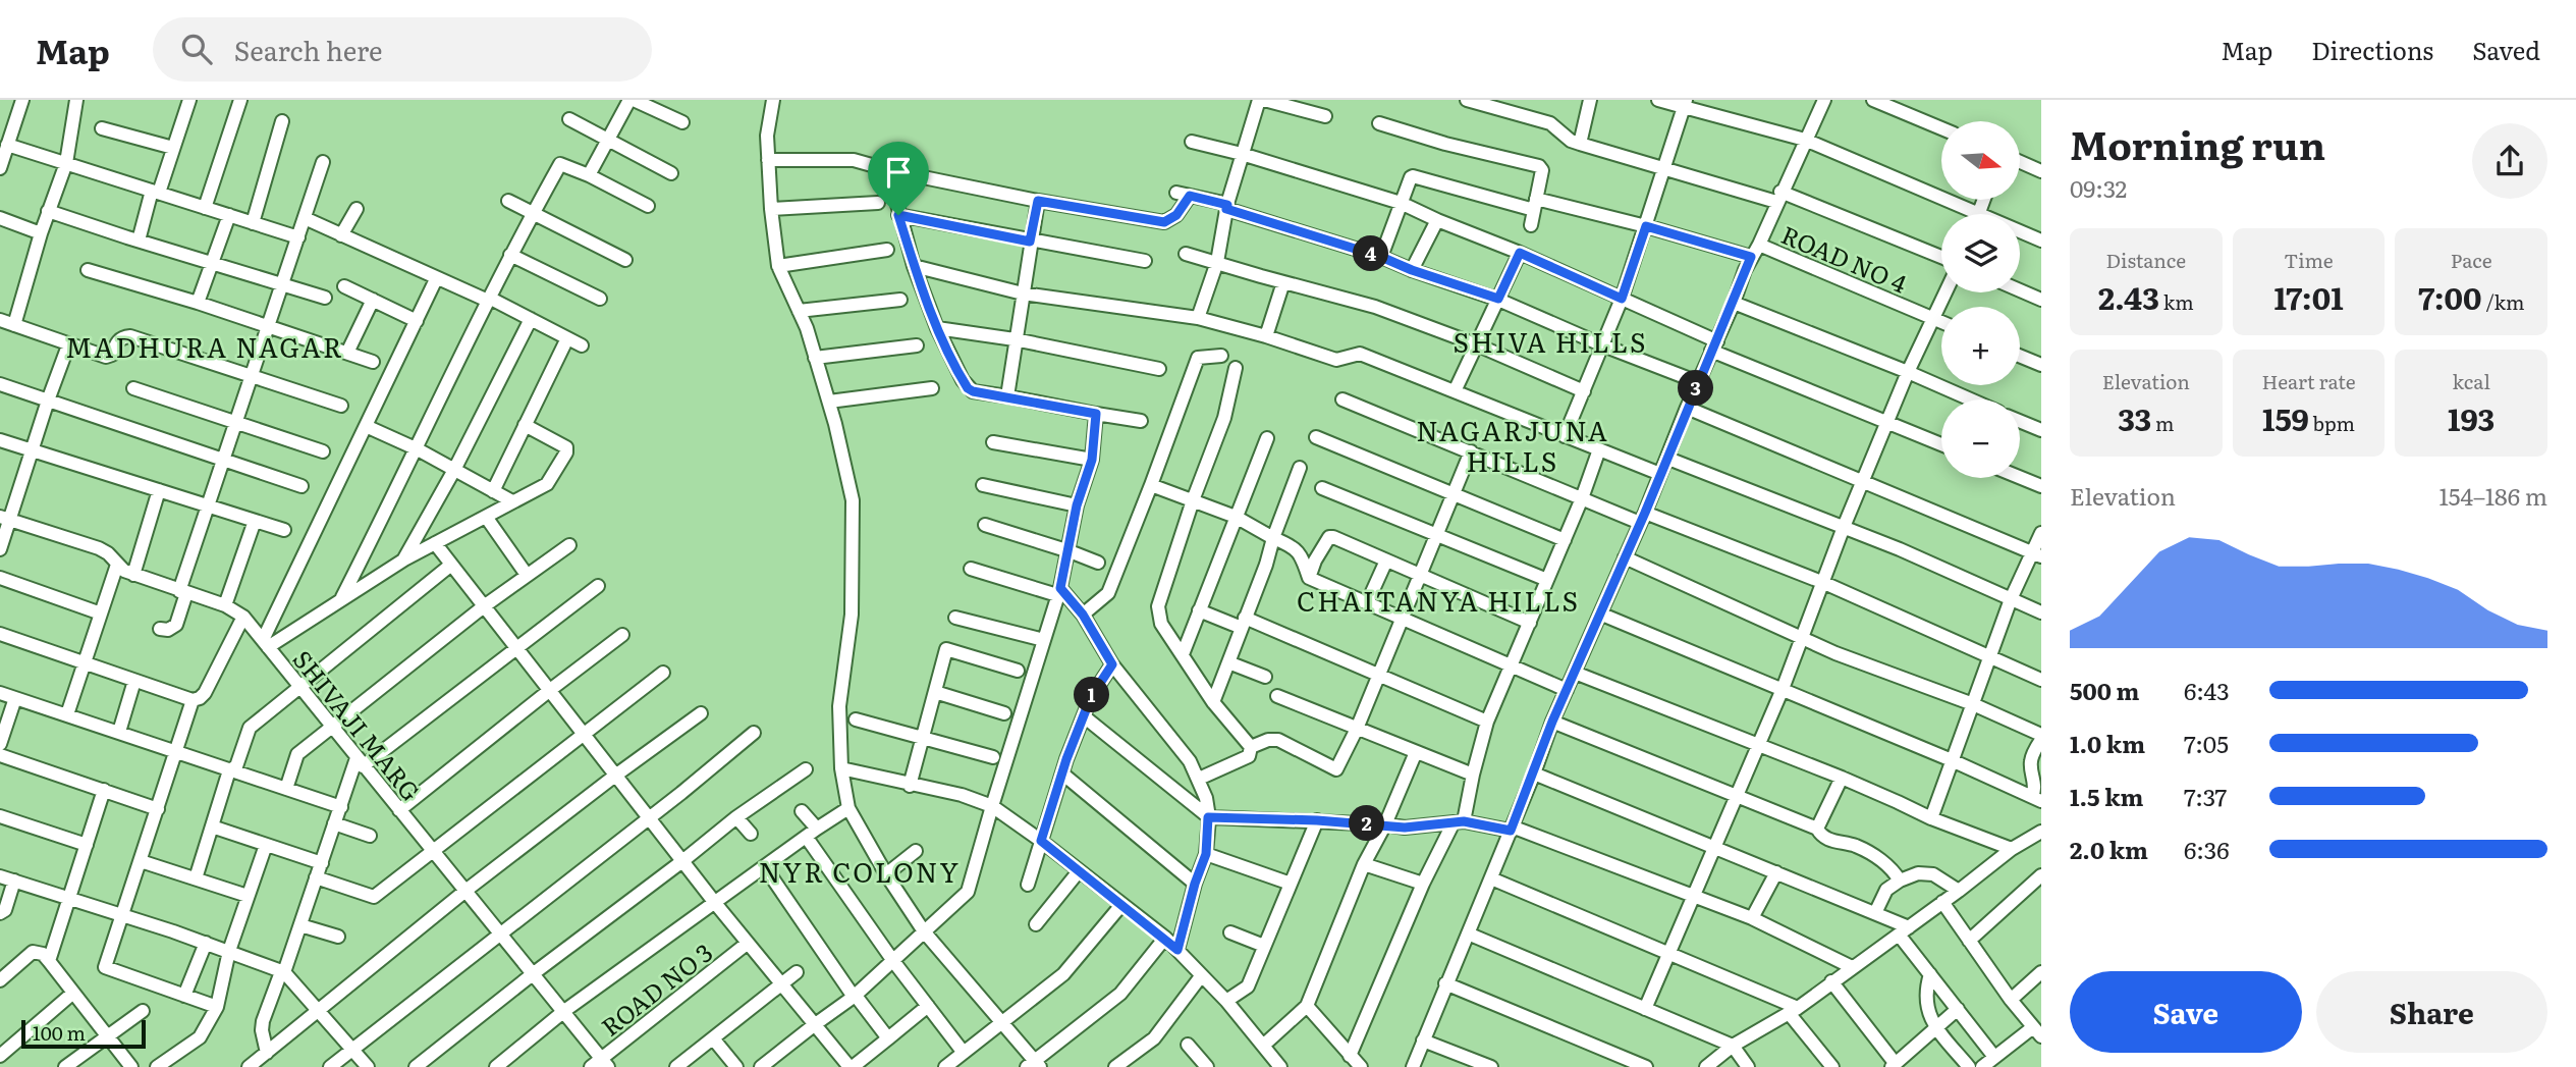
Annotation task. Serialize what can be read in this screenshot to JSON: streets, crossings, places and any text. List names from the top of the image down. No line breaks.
{"streets":{"street":["ROAD NO 4","SHIVAJI MARG","ROAD NO 3"]},"crossings":[["SHIVAJI MARG","ROAD NO 3"]],"districts":["SHIVA HILLS","MADHURA NAGAR","NAGARJUNA HILLS","CHAITANYA HILLS","NYR COLONY"],"scale_bar":"100 m","north":"right","page":{"header":"Map","search":"Search here","nav":["Map","Directions","Saved"],"heading":["Morning run","09:32"],"map_buttons":["+","−"],"stats":[["Distance","2.43 km"],["Time","17:01"],["Pace","7:00 /km"],["Elevation","33 m"],["Heart rate","159 bpm"],["kcal","193"]],"pins":["4","3","1","2"],"chart":["Elevation","154–186 m"],"list":[{"name":"500 m","note":"6:43"},{"name":"1.0 km","note":"7:05"},{"name":"1.5 km","note":"7:37"},{"name":"2.0 km","note":"6:36"}],"buttons":["Save","Share"],"scale":"100 m"}}
